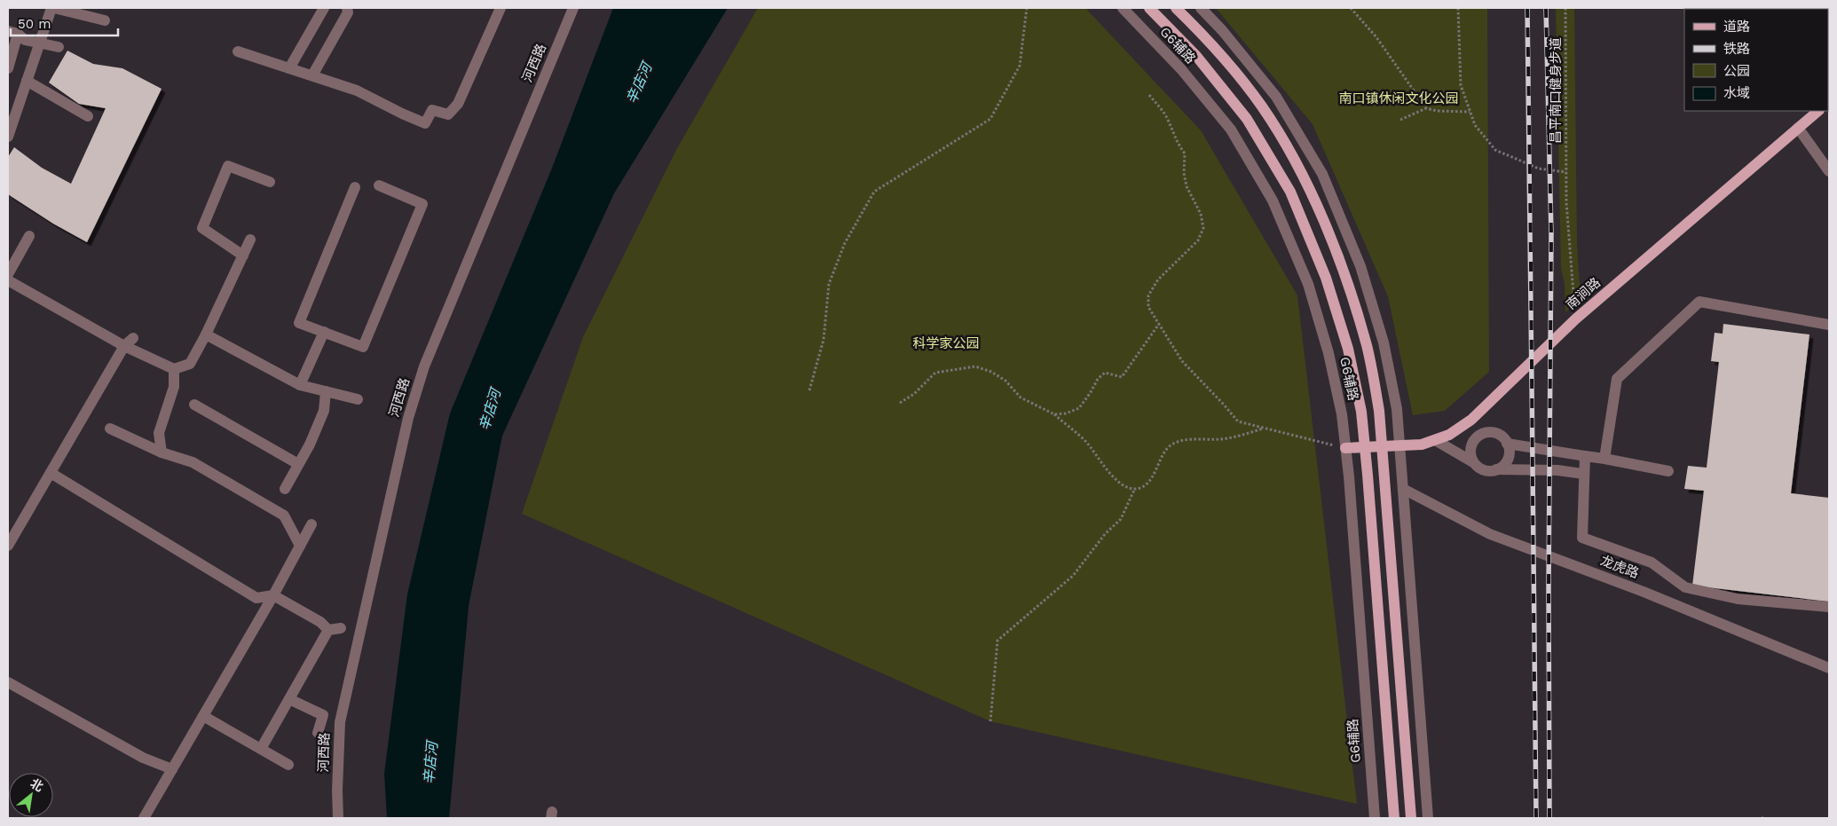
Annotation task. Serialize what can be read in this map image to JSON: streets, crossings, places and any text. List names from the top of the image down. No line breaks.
{"streets":{"main road":["G6辅路","南涧路"],"street":["河西路","龙虎路"],"path":["昌平南口健身步道"]},"crossings":[["G6辅路","南涧路"],["昌平南口健身步道","南涧路"]],"water":["辛店河"],"parks":["南口镇休闲文化公园","科学家公园"],"legend":["道路","铁路","公园","水域"],"scale_bar":"50 m","north":"top right"}
